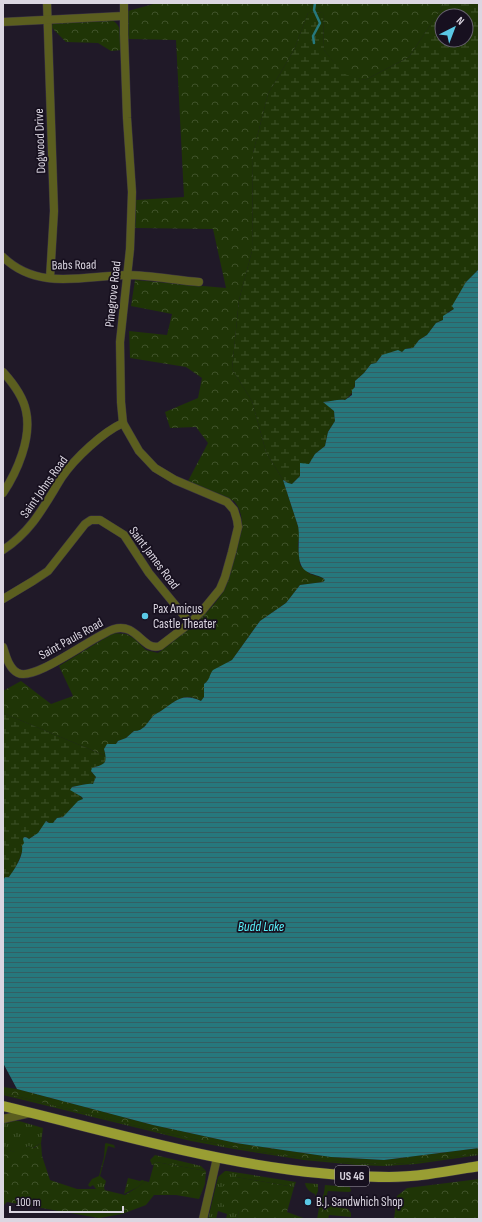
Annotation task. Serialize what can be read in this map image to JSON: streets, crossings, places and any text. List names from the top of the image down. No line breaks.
{"streets":{"main road":["US 46"],"street":["Dogwood Drive","Babs Road","Pinegrove Road","Saint Johns Road","Saint James Road","Saint Pauls Road"]},"crossings":[["Dogwood Drive","Babs Road"],["Babs Road","Pinegrove Road"],["Pinegrove Road","Saint Johns Road"],["Pinegrove Road","Saint James Road"],["Pinegrove Road","Saint Pauls Road"],["Saint James Road","Saint Pauls Road"]],"water":["Budd Lake"],"places":["Pax Amicus Castle Theater","B.J. Sandwhich Shop"],"scale_bar":"100 m","north":"top right"}
